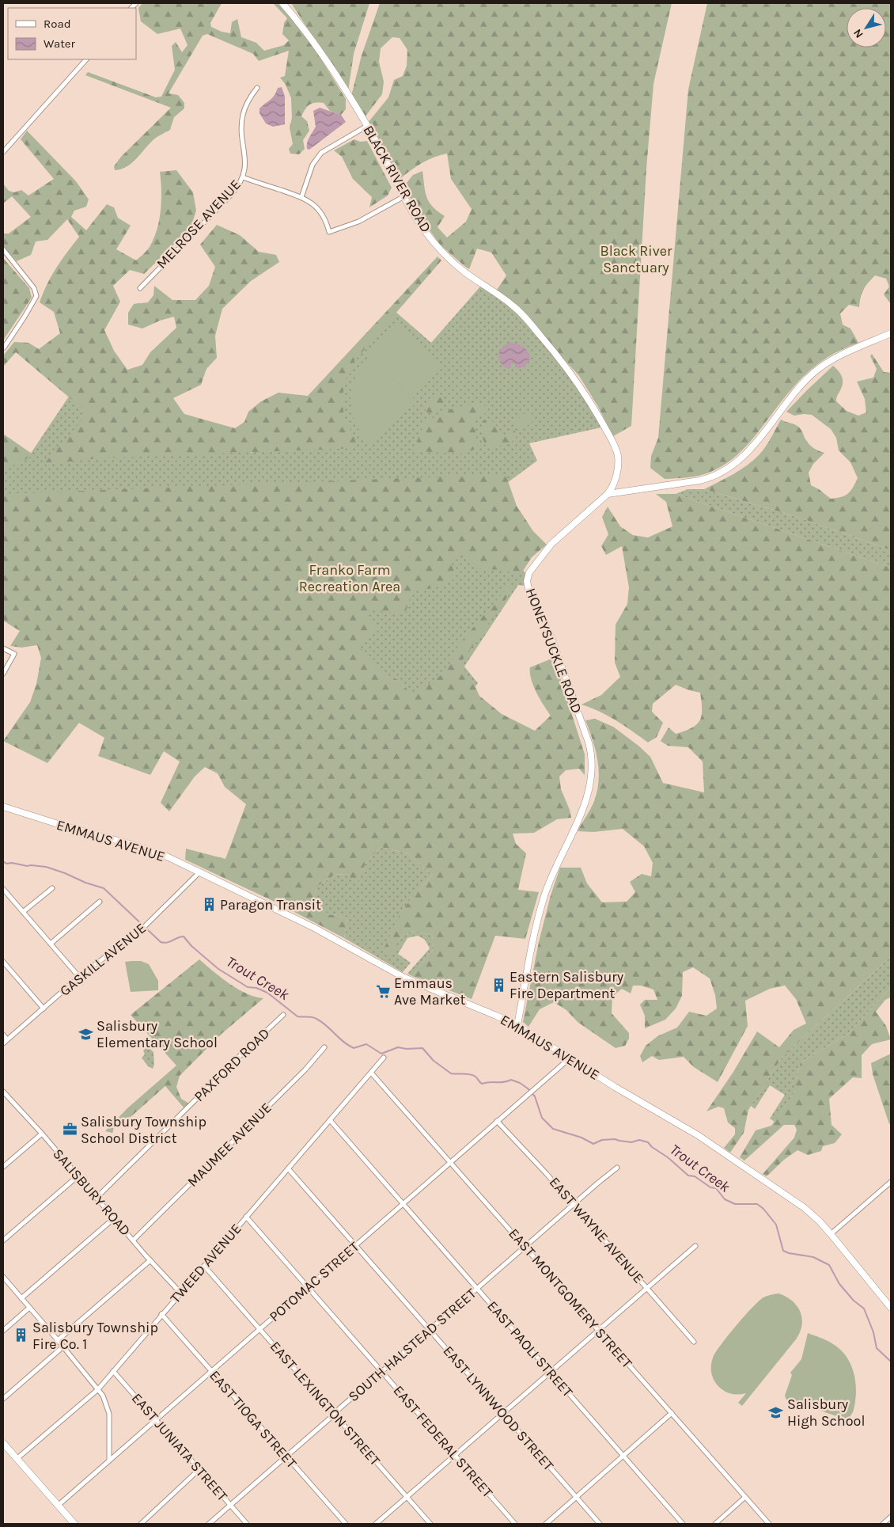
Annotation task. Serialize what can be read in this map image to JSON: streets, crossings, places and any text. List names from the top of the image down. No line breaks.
{"streets":{"street":["BLACK RIVER ROAD","MELROSE AVENUE","HONEYSUCKLE ROAD","EMMAUS AVENUE","GASKILL AVENUE","PAXFORD ROAD","MAUMEE AVENUE","SALISBURY ROAD","EAST WAYNE AVENUE","TWEED AVENUE","POTOMAC STREET","EAST MONTGOMERY STREET","SOUTH HALSTEAD STREET","EAST PAOLI STREET","EAST LEXINGTON STREET","EAST LYNNWOOD STREET","EAST TIOGA STREET","EAST FEDERAL STREET","EAST JUNIATA STREET"]},"crossings":[["BLACK RIVER ROAD","HONEYSUCKLE ROAD"],["HONEYSUCKLE ROAD","EMMAUS AVENUE"],["EMMAUS AVENUE","GASKILL AVENUE"],["EMMAUS AVENUE","POTOMAC STREET"],["PAXFORD ROAD","SALISBURY ROAD"],["MAUMEE AVENUE","SALISBURY ROAD"],["SALISBURY ROAD","TWEED AVENUE"],["EAST WAYNE AVENUE","POTOMAC STREET"],["EAST WAYNE AVENUE","SOUTH HALSTEAD STREET"],["TWEED AVENUE","EAST MONTGOMERY STREET"],["TWEED AVENUE","EAST PAOLI STREET"],["TWEED AVENUE","EAST LEXINGTON STREET"],["TWEED AVENUE","EAST LYNNWOOD STREET"],["TWEED AVENUE","EAST TIOGA STREET"],["TWEED AVENUE","EAST FEDERAL STREET"],["TWEED AVENUE","EAST JUNIATA STREET"],["POTOMAC STREET","EAST MONTGOMERY STREET"],["POTOMAC STREET","EAST PAOLI STREET"],["POTOMAC STREET","EAST LEXINGTON STREET"],["POTOMAC STREET","EAST LYNNWOOD STREET"],["POTOMAC STREET","EAST TIOGA STREET"],["POTOMAC STREET","EAST FEDERAL STREET"],["POTOMAC STREET","EAST JUNIATA STREET"],["EAST MONTGOMERY STREET","SOUTH HALSTEAD STREET"],["SOUTH HALSTEAD STREET","EAST PAOLI STREET"],["SOUTH HALSTEAD STREET","EAST LEXINGTON STREET"],["SOUTH HALSTEAD STREET","EAST LYNNWOOD STREET"],["SOUTH HALSTEAD STREET","EAST TIOGA STREET"],["SOUTH HALSTEAD STREET","EAST FEDERAL STREET"],["SOUTH HALSTEAD STREET","EAST JUNIATA STREET"]],"water":["Trout Creek"],"parks":["Black River Sanctuary","Franko Farm Recreation Area"],"places":{"building":["Paragon Transit","Eastern Salisbury Fire Department","Salisbury Township Fire Co. 1"],"supermarket":["Emmaus Ave Market"],"school or university":["Salisbury Elementary School","Salisbury High School"],"office":["Salisbury Township School District"]},"legend":["Road","Water"],"north":"bottom left"}
